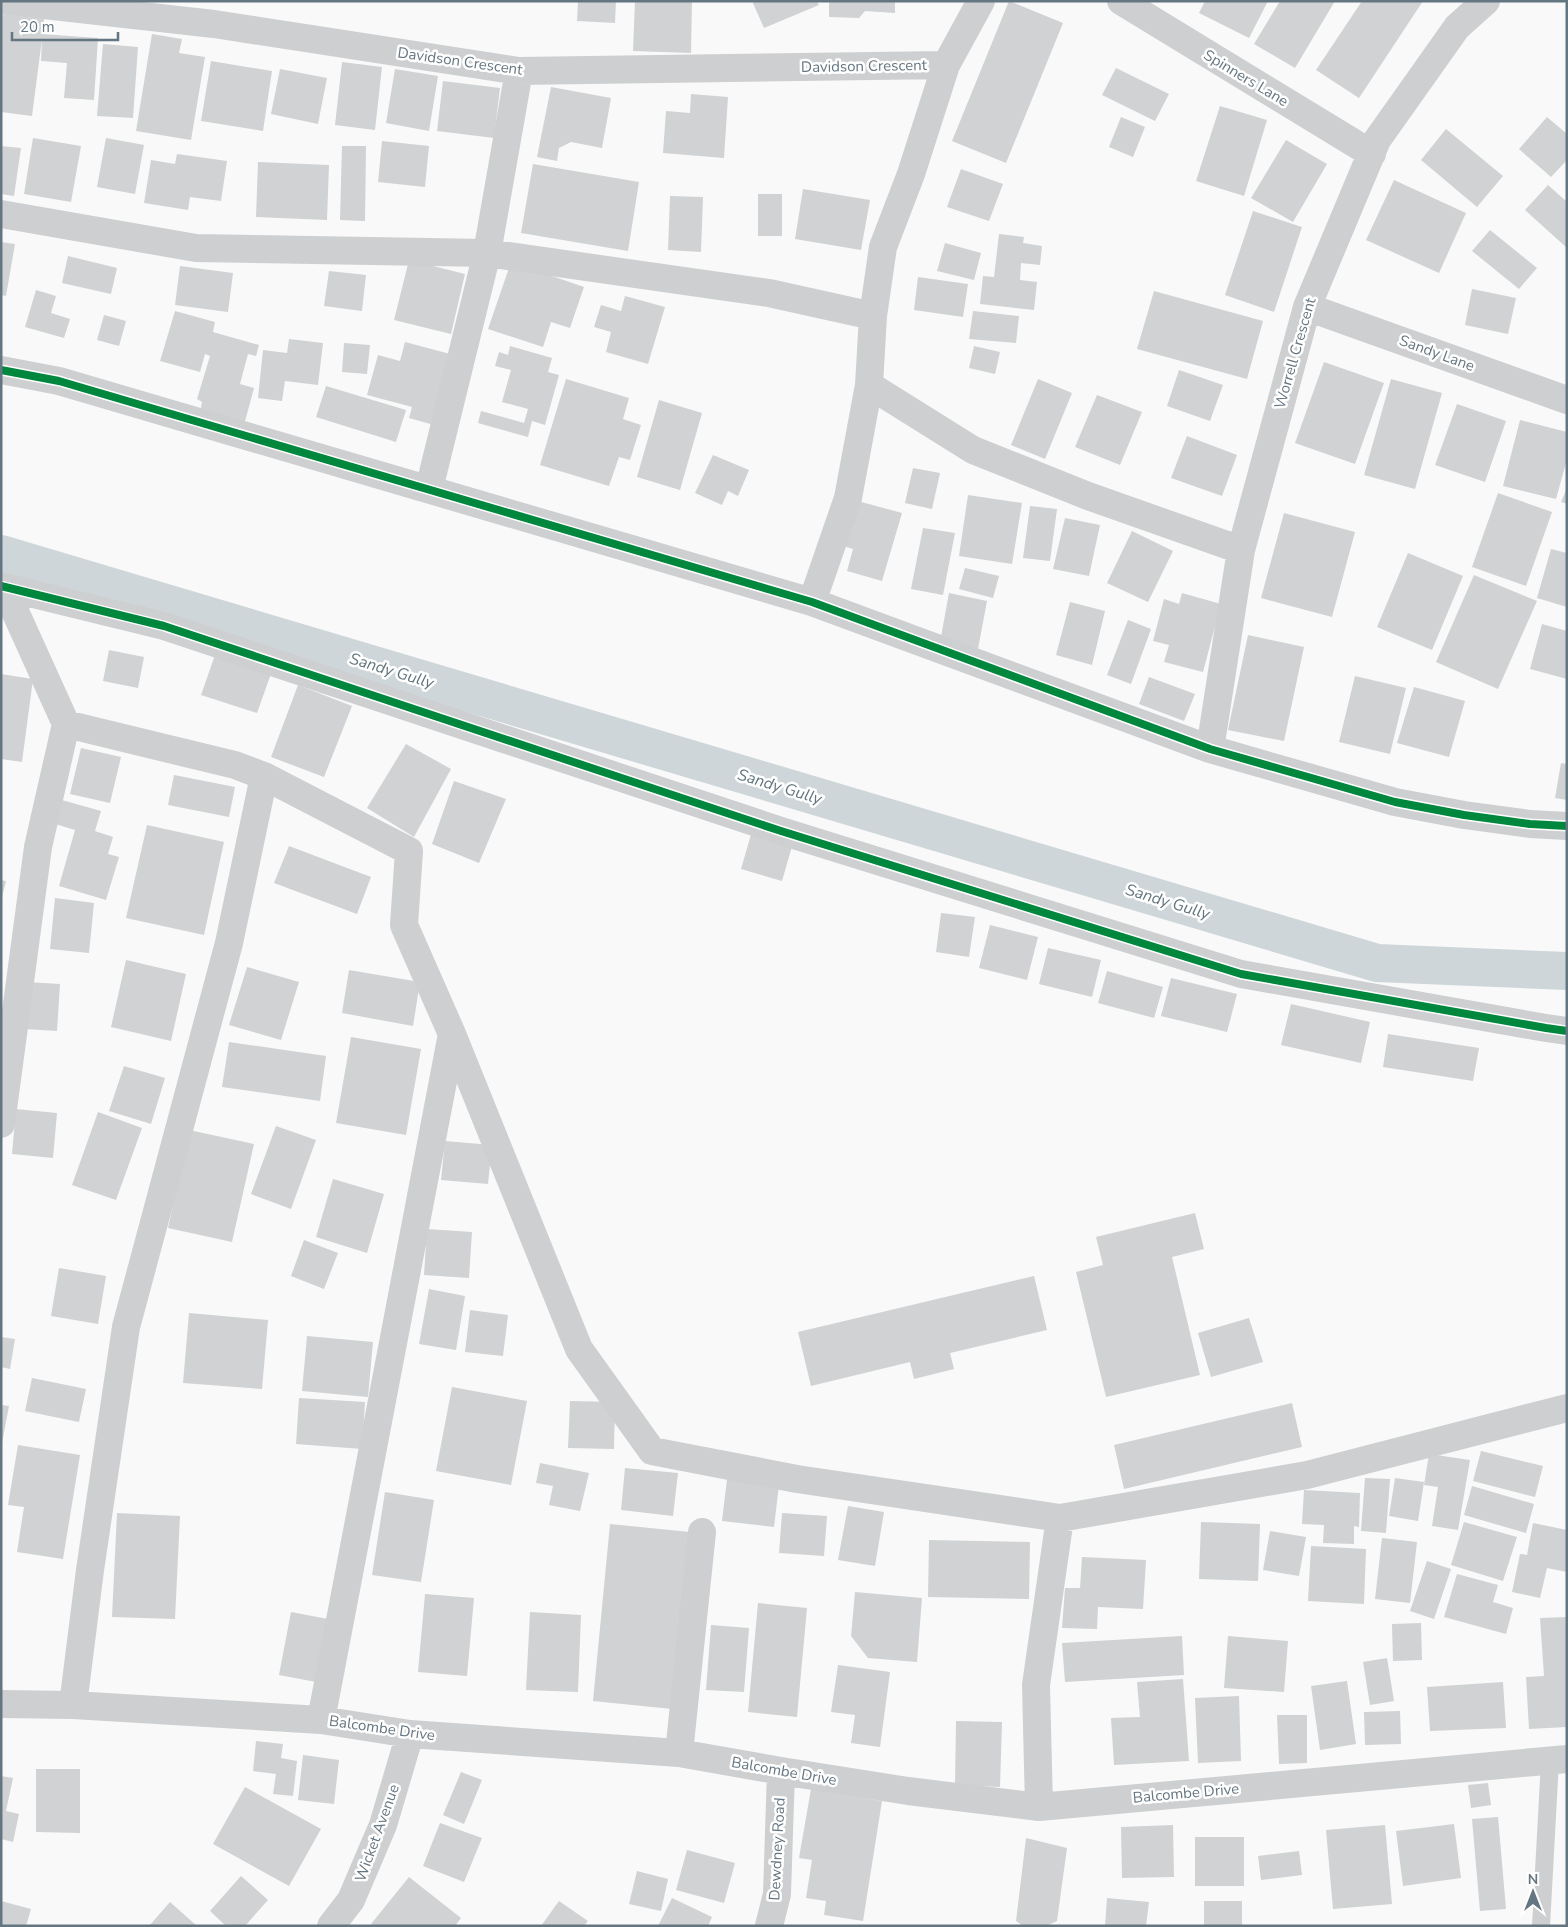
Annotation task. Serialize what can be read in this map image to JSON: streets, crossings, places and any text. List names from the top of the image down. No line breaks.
{"streets":{"street":["Davidson Crescent","Spinners Lane","Worrell Crescent","Sandy Lane","Balcombe Drive","Wicket Avenue","Dewdney Road"]},"crossings":[["Spinners Lane","Worrell Crescent"],["Worrell Crescent","Sandy Lane"],["Balcombe Drive","Wicket Avenue"],["Balcombe Drive","Dewdney Road"]],"water":["Sandy Gully"],"scale_bar":"20 m","north":"top"}
